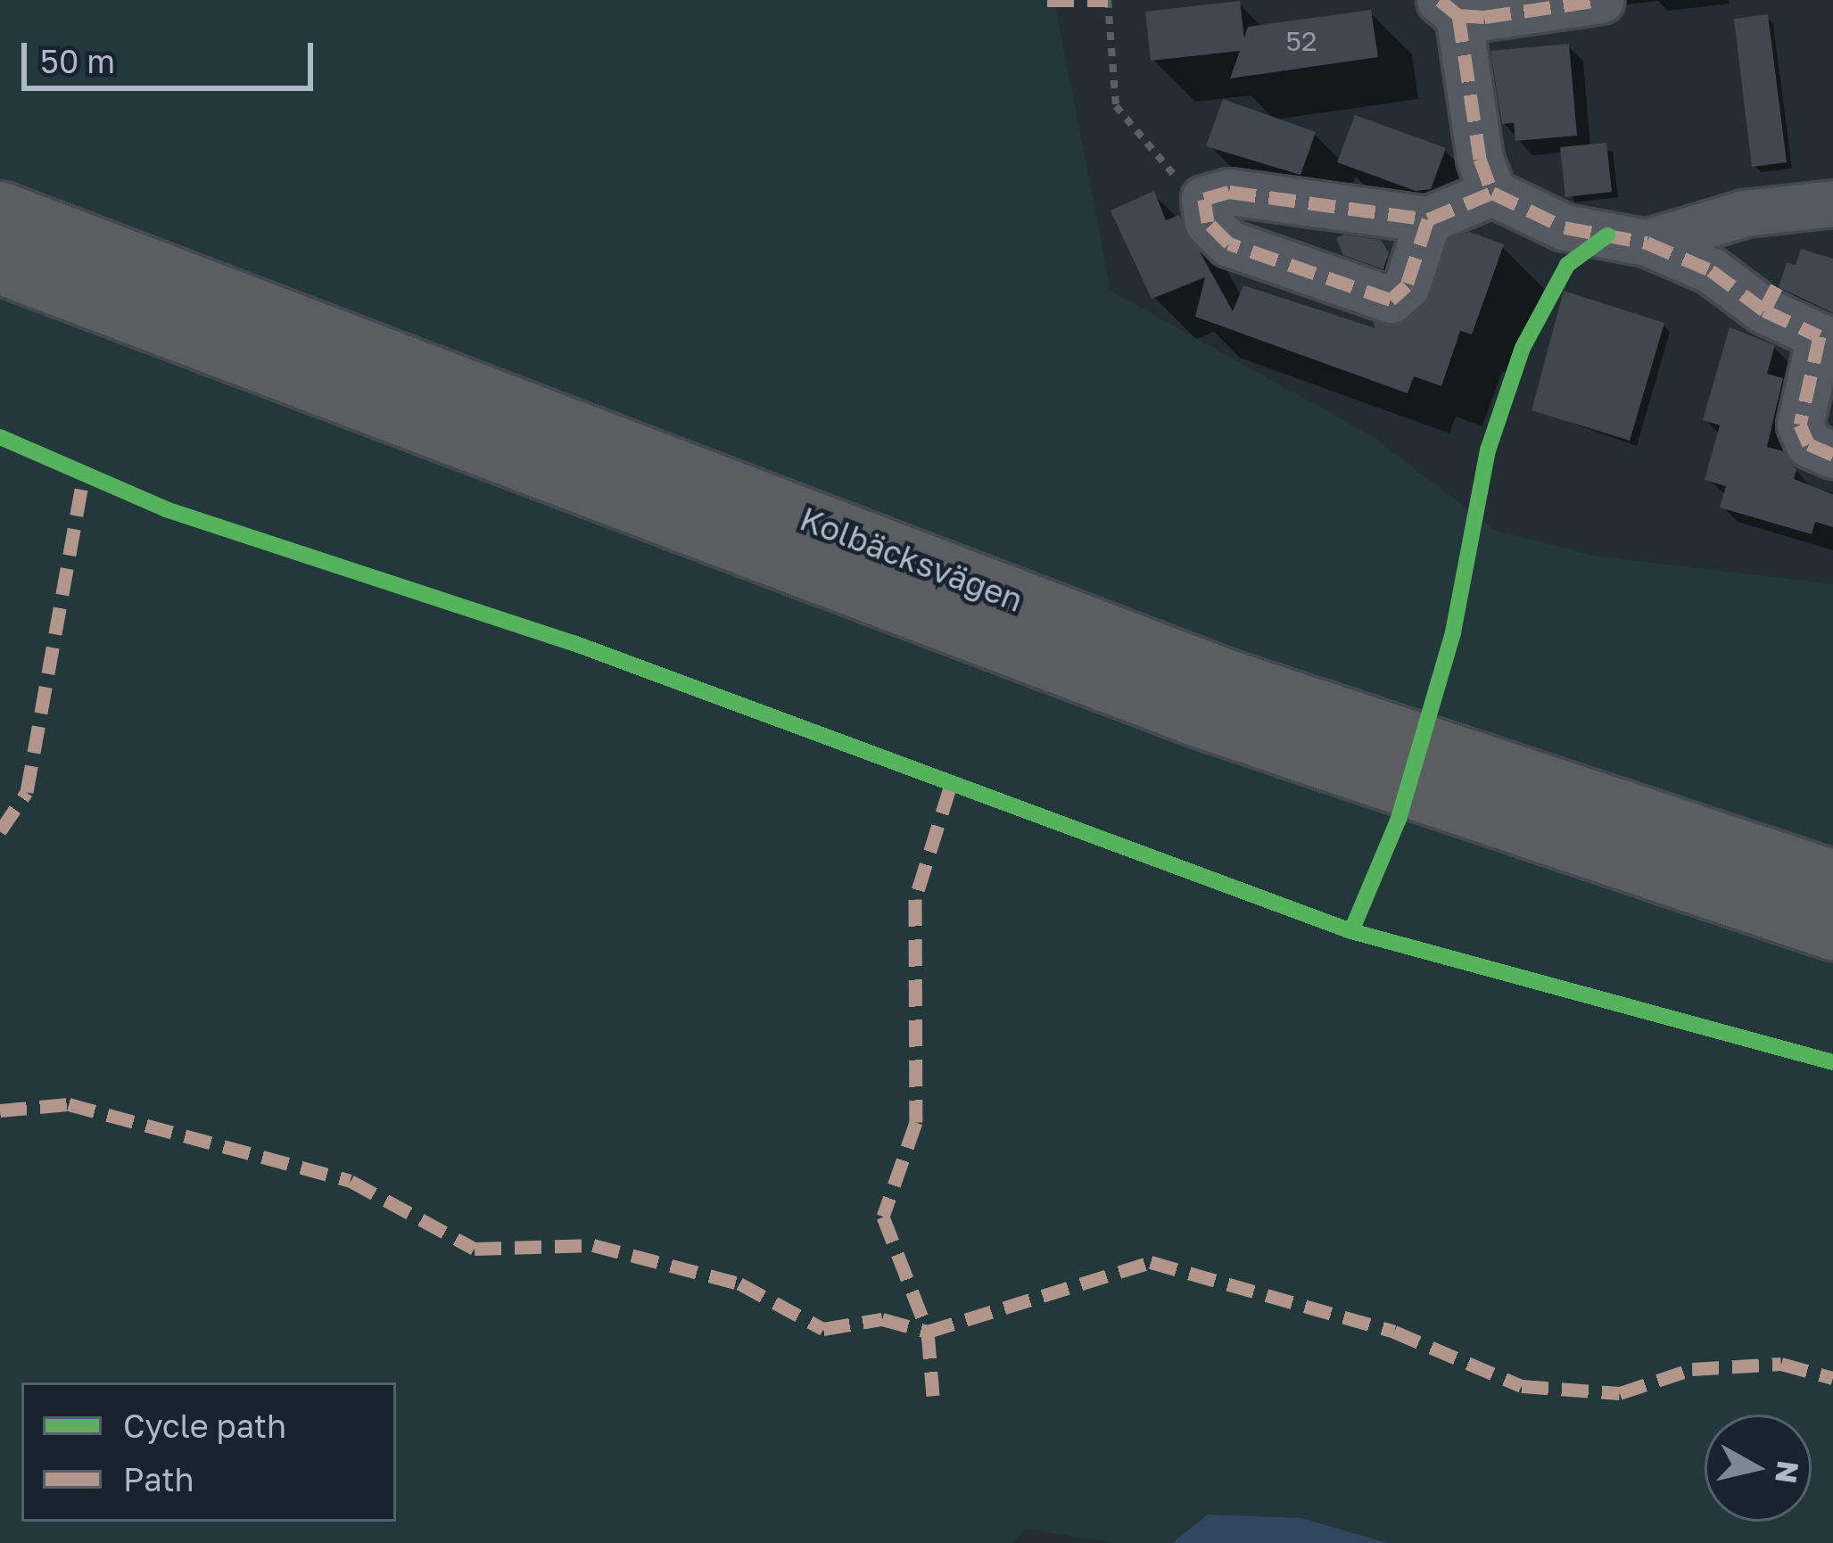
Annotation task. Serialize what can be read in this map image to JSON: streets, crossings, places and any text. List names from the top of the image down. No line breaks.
{"streets":{"highway":["Kolbäcksvägen"]},"house_numbers":["52"],"legend":["Cycle path","Path"],"scale_bar":"50 m","north":"right"}
